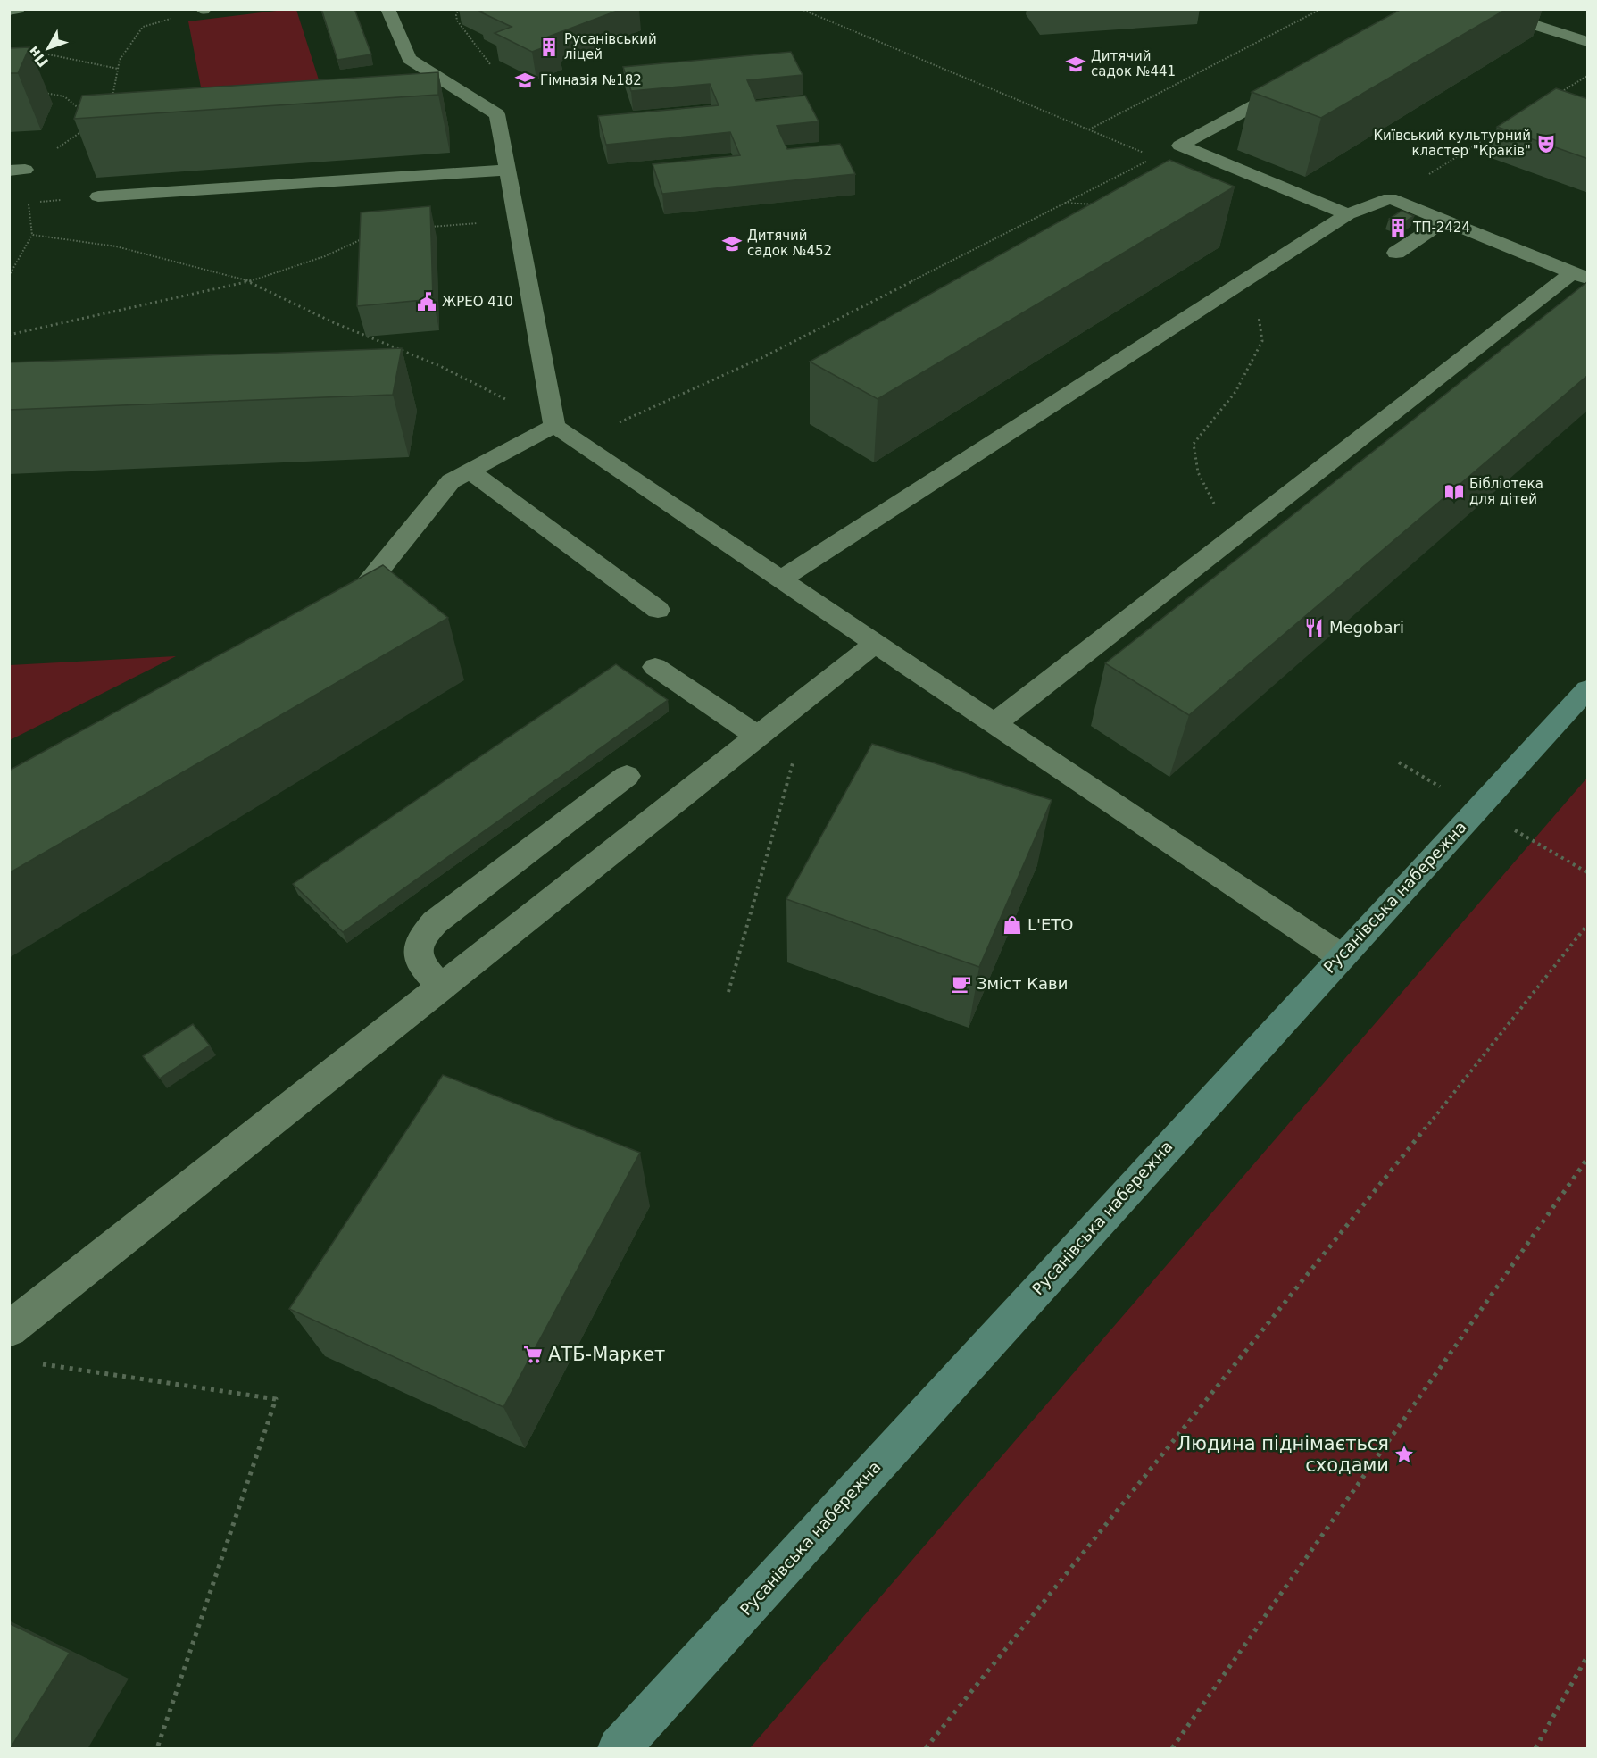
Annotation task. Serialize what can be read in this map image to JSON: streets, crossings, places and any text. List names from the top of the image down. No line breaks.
{"streets":{"main road":["Русанівська набережна"]},"places":{"building":["Русанівський ліцей","ТП-2424"],"school or university":["Дитячий садок №441","Гімназія №182","Дитячий садок №452"],"theatre":["Київський культурний кластер \"Краків\""],"public building":["ЖРЕО 410"],"library":["Бібліотека для дітей"],"restaurant":["Megobari"],"shop":["L'ETO"],"cafe":["Зміст Кави"],"supermarket":["АТБ-Маркет"],"place":["Людина піднімається сходами"]},"north":"bottom left"}
